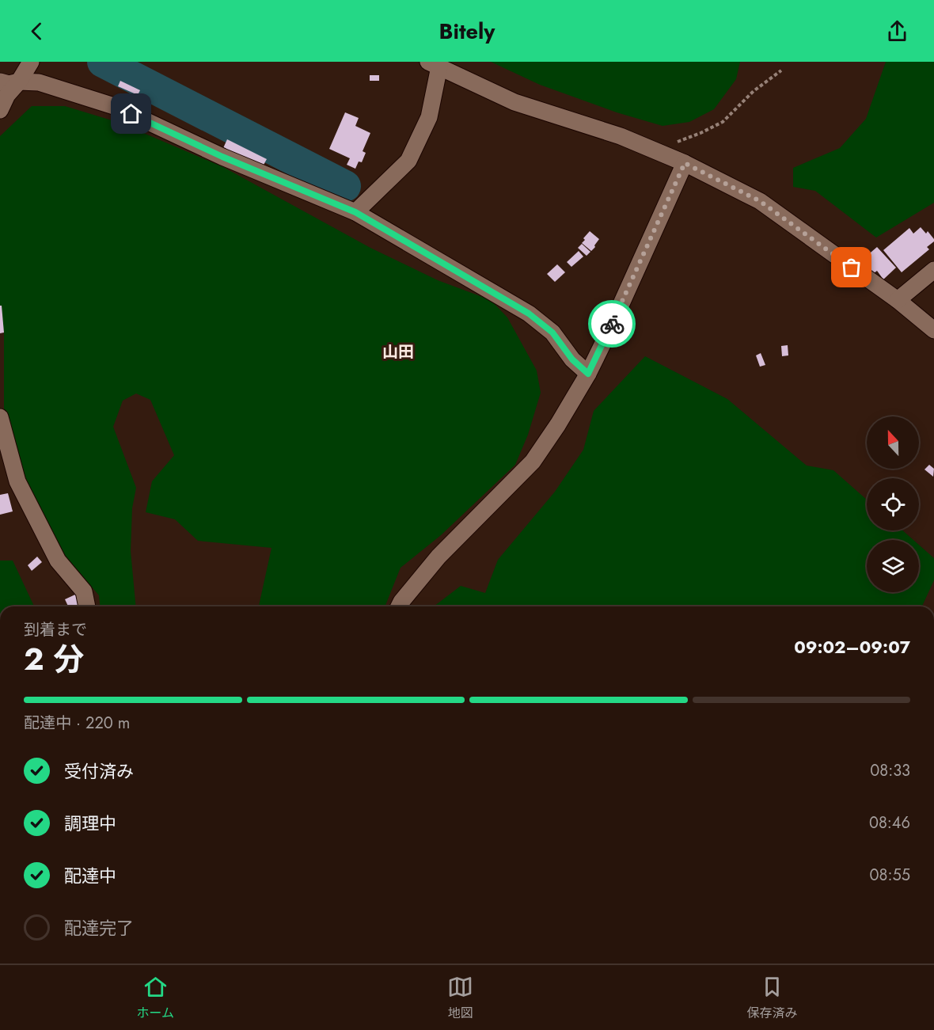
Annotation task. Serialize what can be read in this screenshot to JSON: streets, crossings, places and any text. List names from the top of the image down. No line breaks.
{"districts":["山田"],"north":"top","page":{"header":"Bitely","heading":["2 分","到着まで","09:02–09:07"],"bar":"配達中 · 220 m","list":[["受付済み","08:33"],["調理中","08:46"],["配達中","08:55"],"配達完了"],"tabs":["ホーム","地図","保存済み"]}}
